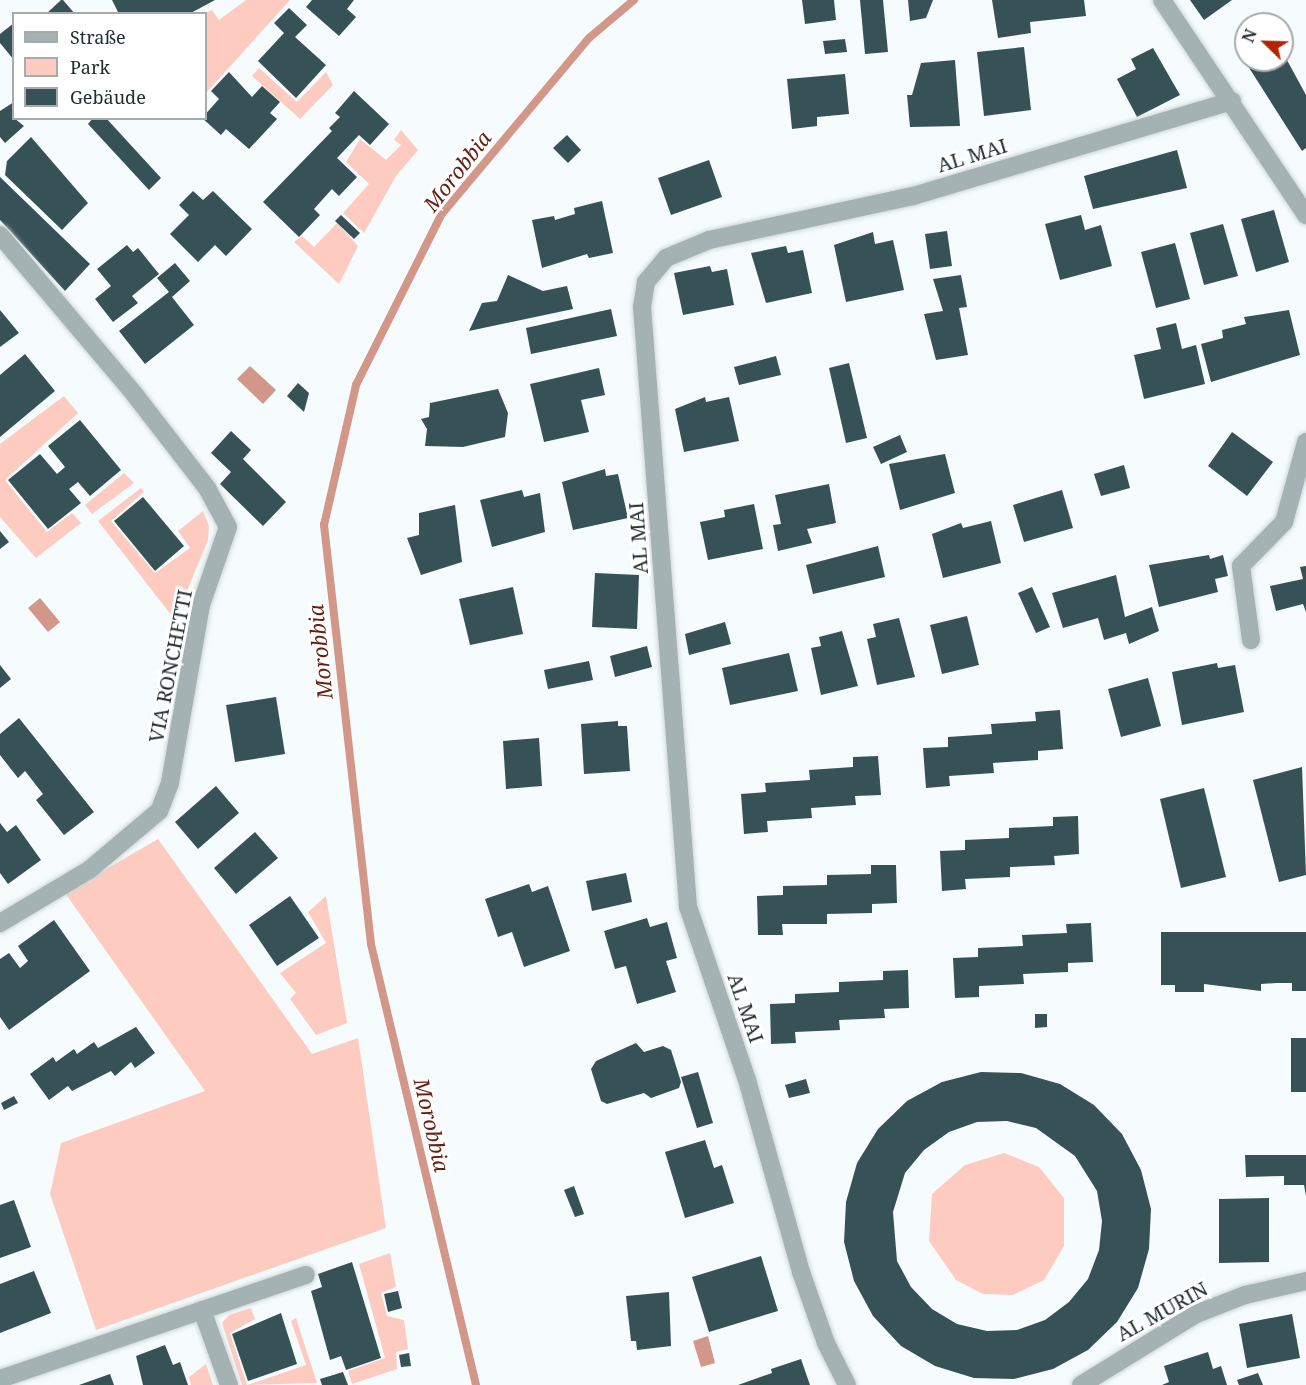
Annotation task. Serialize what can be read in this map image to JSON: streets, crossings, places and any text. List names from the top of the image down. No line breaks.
{"streets":{"street":["AL MAI","VIA RONCHETTI","AL MURIN"]},"water":["Morobbia"],"legend":["Straße","Park","Gebäude"],"north":"top left"}
